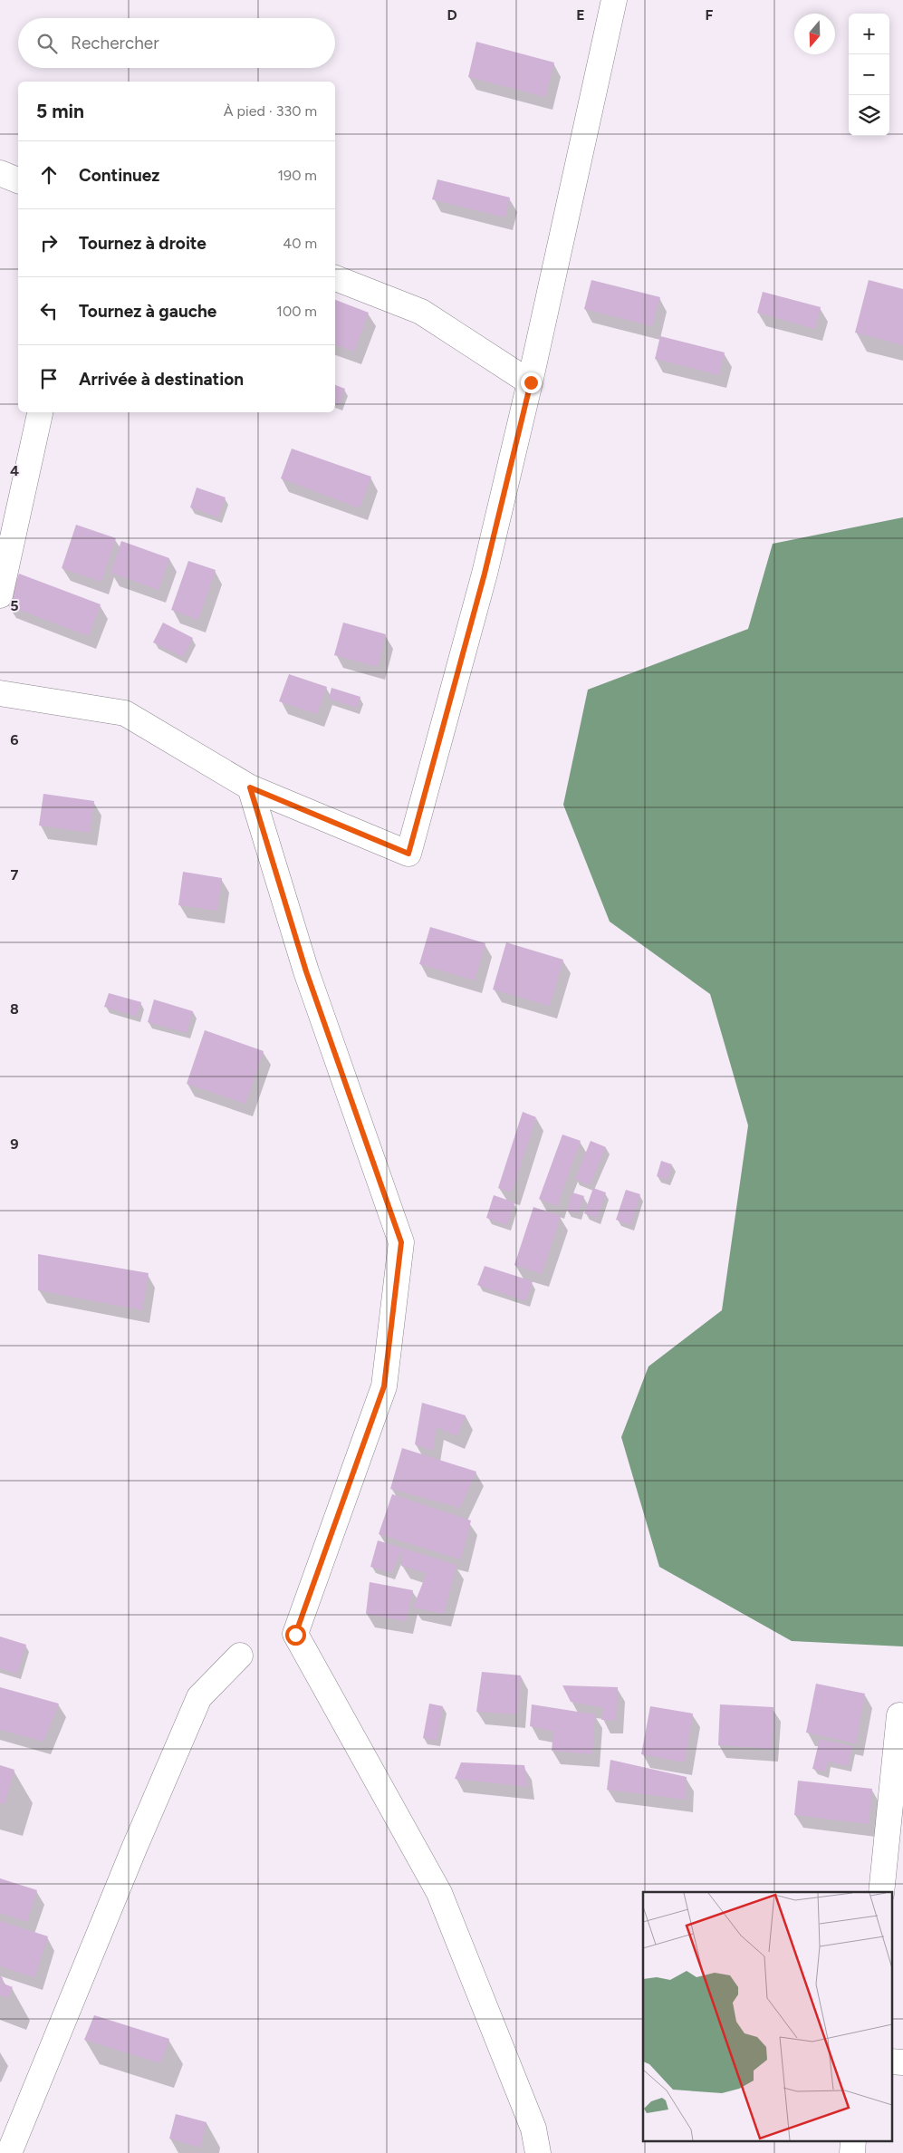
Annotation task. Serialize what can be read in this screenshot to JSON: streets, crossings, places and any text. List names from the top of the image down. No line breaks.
{"north":"bottom","page":{"map_buttons":["+","−"],"search":"Rechercher","heading":["5 min","À pied · 330 m"],"list":[["Continuez","190 m"],["Tournez à droite","40 m"],["Tournez à gauche","100 m"],"Arrivée à destination"]},"grid":{"columns":["D","E","F"],"rows":["4","5","6","7","8","9"]}}
